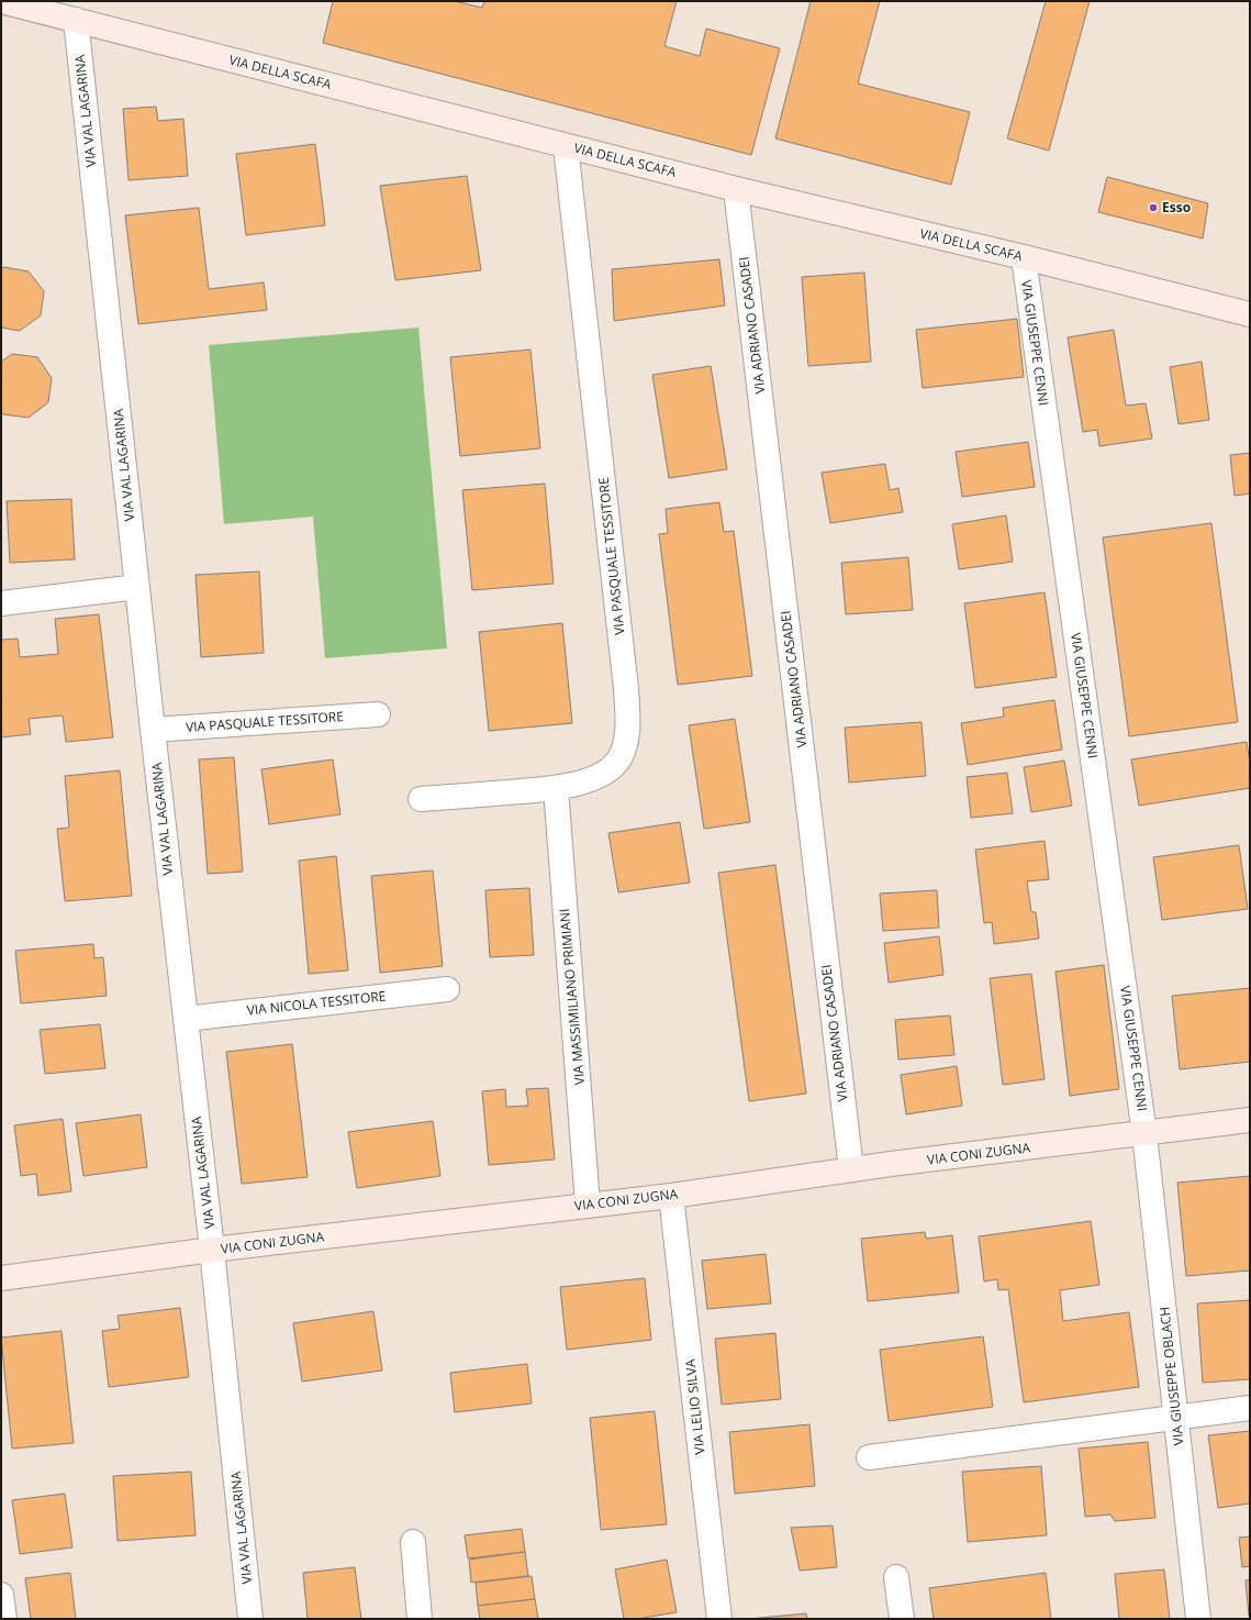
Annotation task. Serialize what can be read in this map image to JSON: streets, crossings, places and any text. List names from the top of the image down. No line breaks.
{"streets":{"street":["VIA DELLA SCAFA","VIA VAL LAGARINA","VIA ADRIANO CASADEI","VIA GIUSEPPE CENNI","VIA PASQUALE TESSITORE","VIA MASSIMILIANO PRIMIANI","VIA NICOLA TESSITORE","VIA CONI ZUGNA","VIA GIUSEPPE OBLACH","VIA LELIO SILVA"]},"crossings":[["VIA DELLA SCAFA","VIA VAL LAGARINA"],["VIA DELLA SCAFA","VIA ADRIANO CASADEI"],["VIA DELLA SCAFA","VIA GIUSEPPE CENNI"],["VIA DELLA SCAFA","VIA PASQUALE TESSITORE"],["VIA VAL LAGARINA","VIA PASQUALE TESSITORE"],["VIA VAL LAGARINA","VIA NICOLA TESSITORE"],["VIA VAL LAGARINA","VIA CONI ZUGNA"],["VIA ADRIANO CASADEI","VIA CONI ZUGNA"],["VIA GIUSEPPE CENNI","VIA CONI ZUGNA"],["VIA GIUSEPPE CENNI","VIA GIUSEPPE OBLACH"],["VIA PASQUALE TESSITORE","VIA MASSIMILIANO PRIMIANI"],["VIA MASSIMILIANO PRIMIANI","VIA CONI ZUGNA"],["VIA CONI ZUGNA","VIA GIUSEPPE OBLACH"],["VIA CONI ZUGNA","VIA LELIO SILVA"]],"places":["Esso"]}
